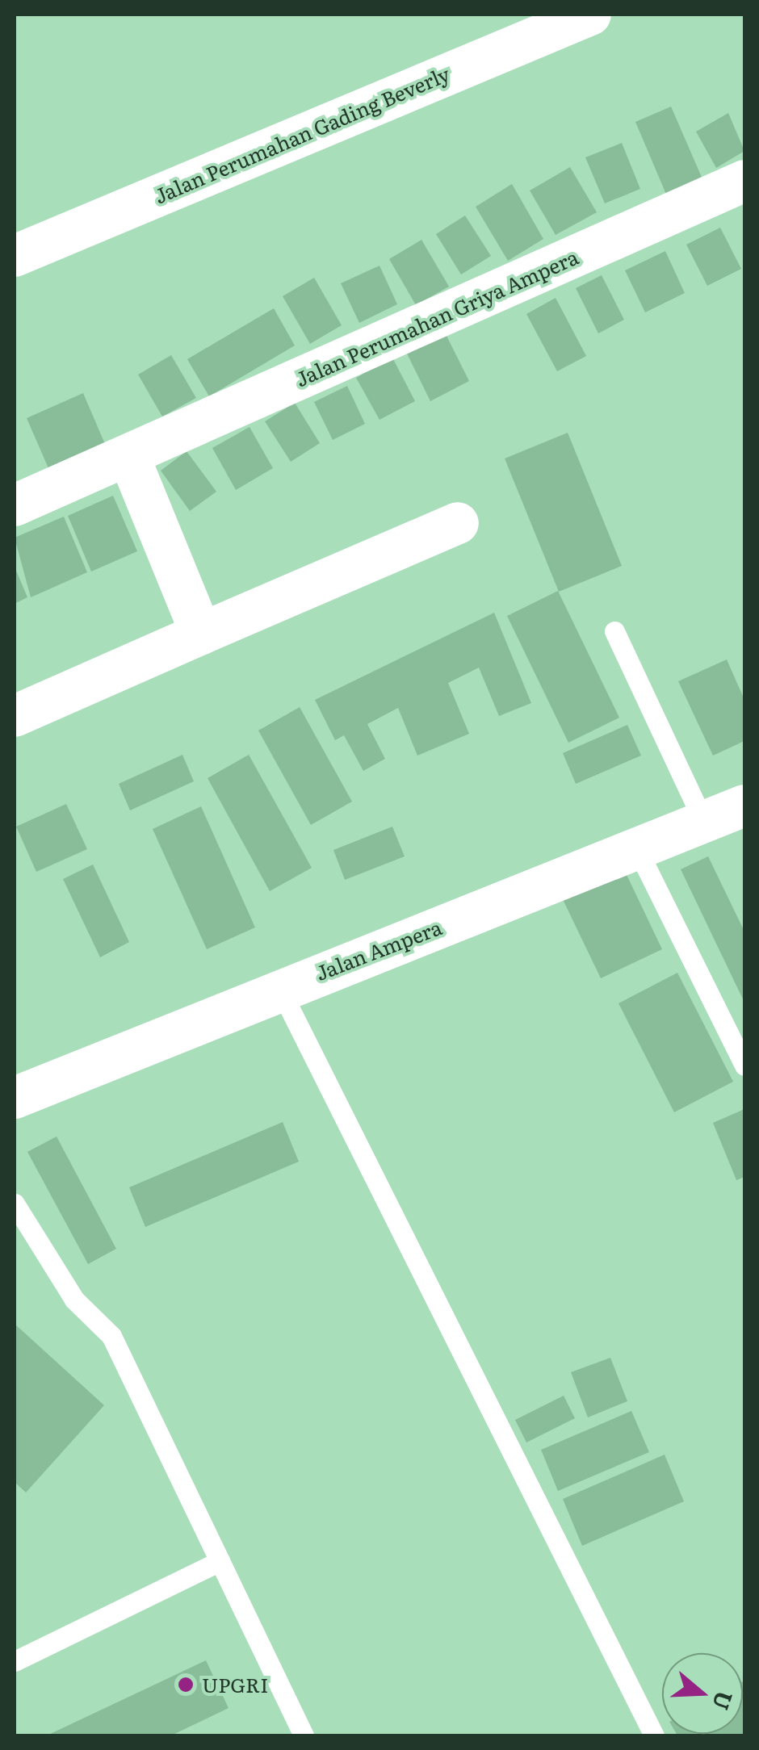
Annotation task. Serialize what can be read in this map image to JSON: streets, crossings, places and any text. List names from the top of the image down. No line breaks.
{"streets":{"street":["Jalan Perumahan Gading Beverly","Jalan Perumahan Griya Ampera","Jalan Ampera"]},"places":["UPGRI"],"north":"right"}
